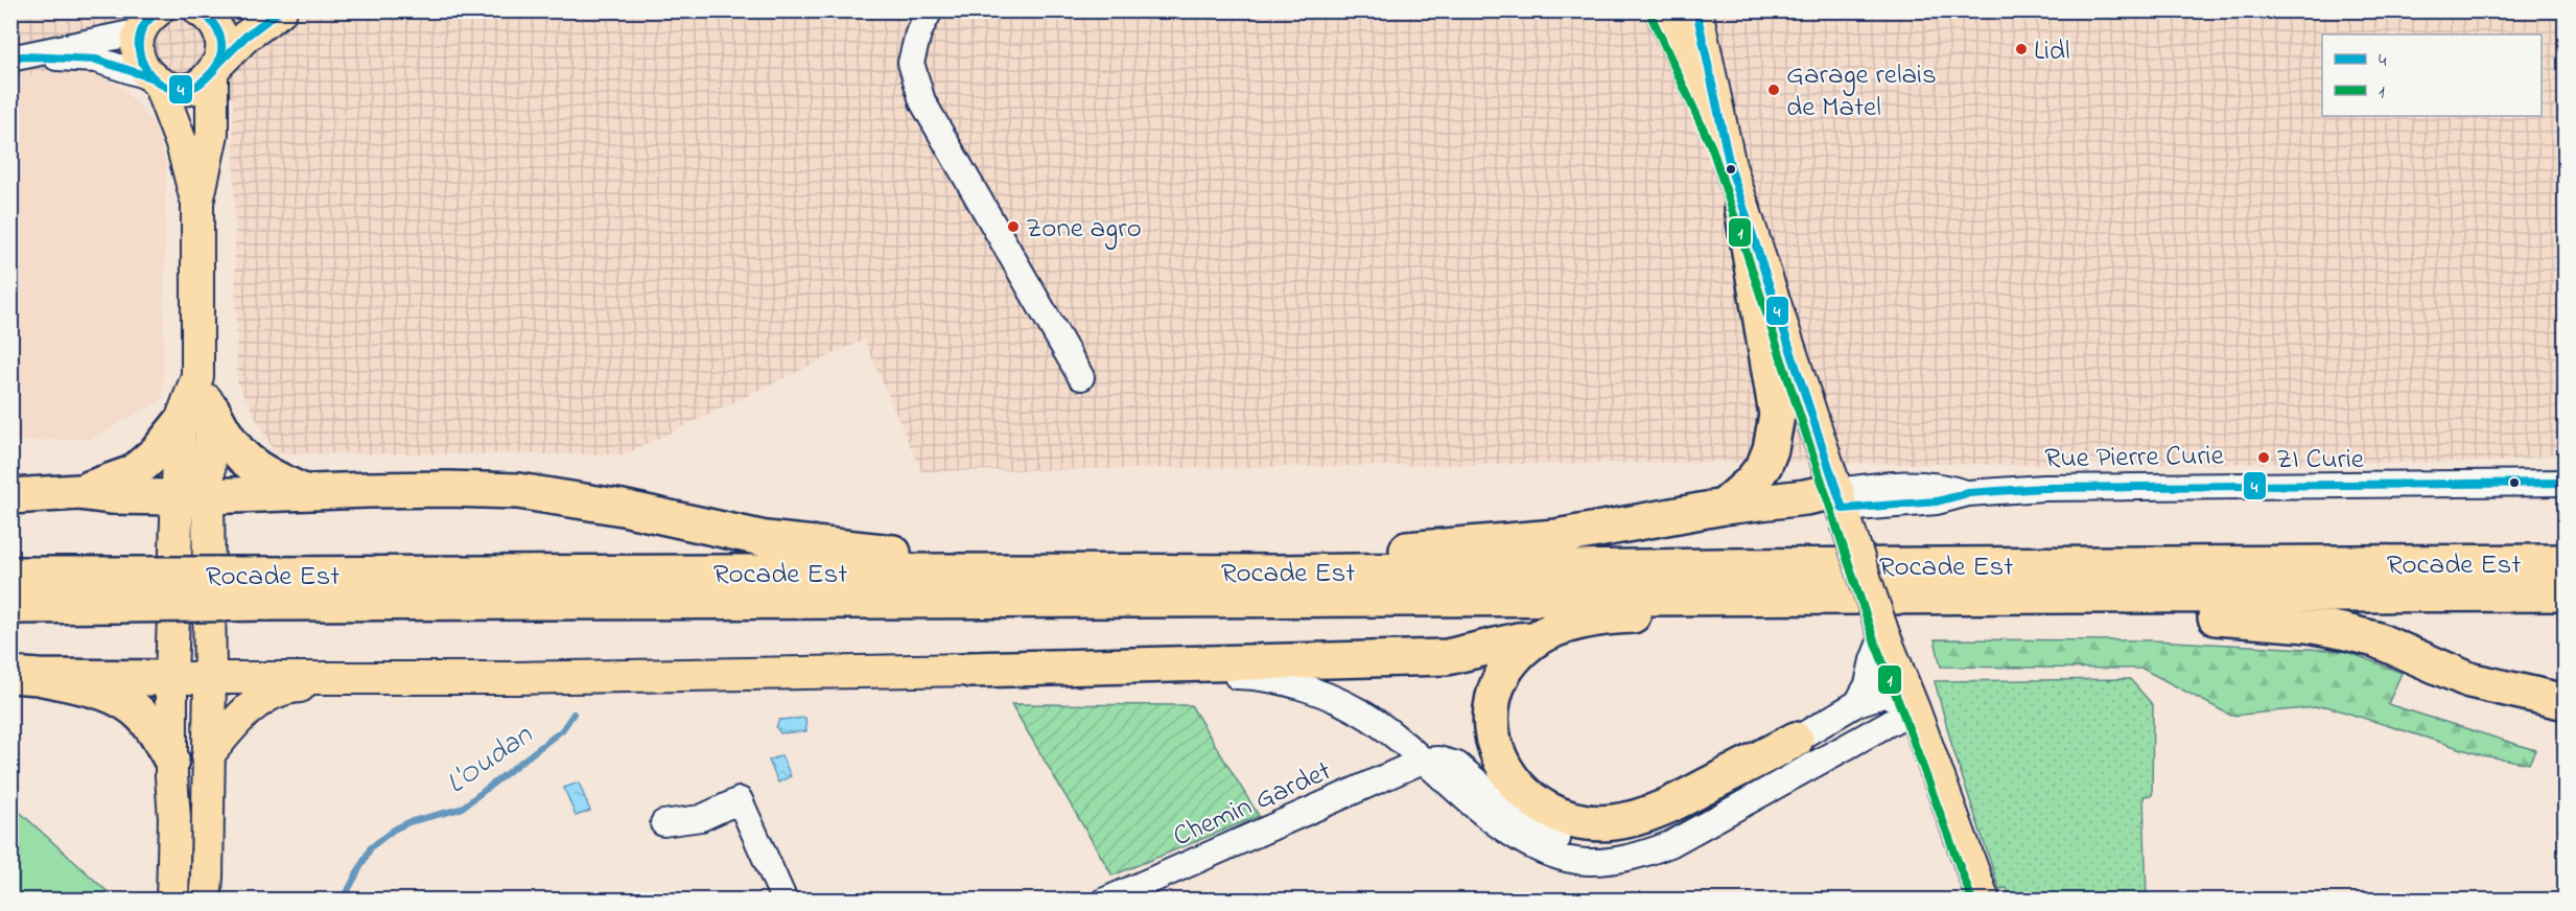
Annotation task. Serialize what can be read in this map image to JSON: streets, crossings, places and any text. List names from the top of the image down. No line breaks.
{"streets":{"highway":["Rocade Est"],"street":["Rue Pierre Curie","Chemin Gardet"]},"water":["L'Oudan"],"places":["Lidl","Garage relais de Matel","Zone agro","ZI Curie"],"lines":["transit line 4","transit line 1"],"legend":["4","1"]}
